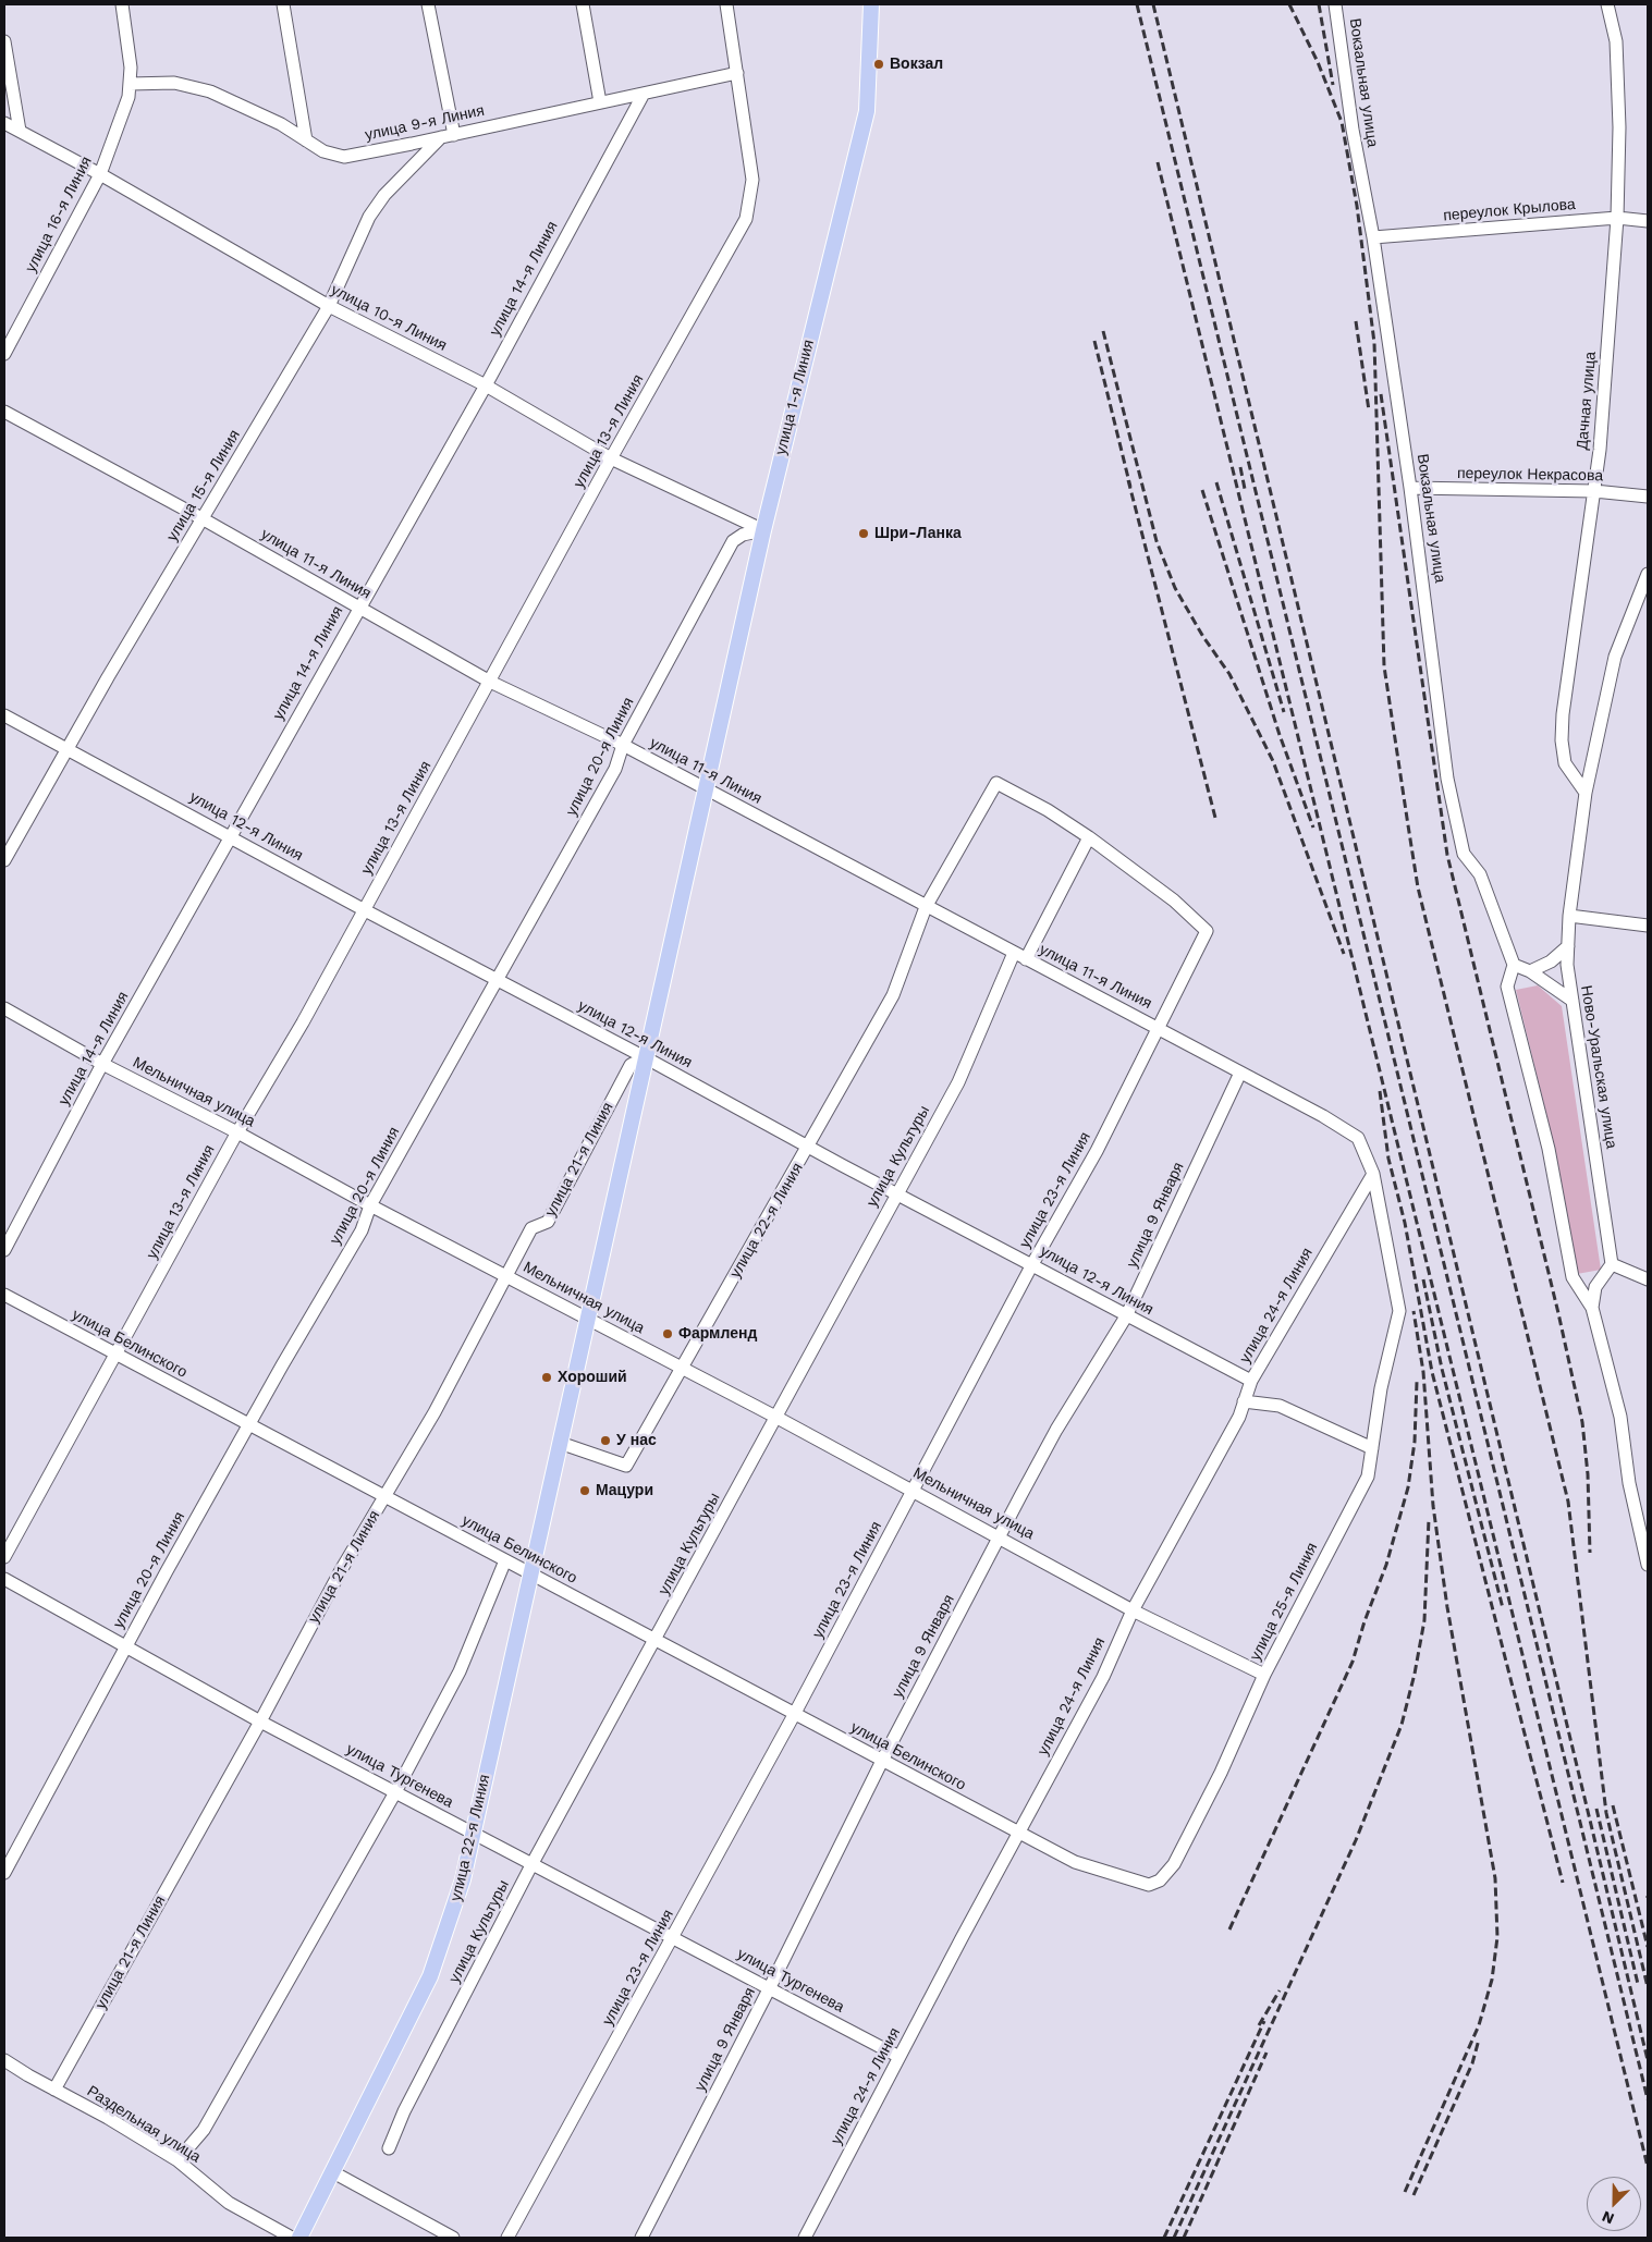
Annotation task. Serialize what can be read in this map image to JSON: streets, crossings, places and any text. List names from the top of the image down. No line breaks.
{"streets":{"main road":["улица 1-я Линия","улица 21-я Линия","улица 22-я Линия"],"street":["Вокзальная улица","улица 9-я Линия","переулок Крылова","улица 16-я Линия","улица 14-я Линия","улица 10-я Линия","Дачная улица","улица 13-я Линия","переулок Некрасова","улица 15-я Линия","улица 11-я Линия","улица 20-я Линия","улица 12-я Линия","Ново-Уральская улица","Мельничная улица","улица Культуры","улица 23-я Линия","улица 9 Января","улица 24-я Линия","улица Белинского","улица 25-я Линия","улица Тургенева","Раздельная улица"]},"crossings":[["Вокзальная улица","переулок Крылова"],["Вокзальная улица","переулок Некрасова"],["улица 9-я Линия","улица 16-я Линия"],["улица 9-я Линия","улица 14-я Линия"],["улица 9-я Линия","улица 13-я Линия"],["улица 9-я Линия","улица 15-я Линия"],["переулок Крылова","Дачная улица"],["улица 16-я Линия","улица 10-я Линия"],["улица 14-я Линия","улица 10-я Линия"],["улица 14-я Линия","улица 11-я Линия"],["улица 14-я Линия","улица 12-я Линия"],["улица 14-я Линия","Мельничная улица"],["улица 10-я Линия","улица 1-я Линия"],["улица 10-я Линия","улица 13-я Линия"],["улица 10-я Линия","улица 15-я Линия"],["улица 10-я Линия","улица 20-я Линия"],["улица 1-я Линия","улица 11-я Линия"],["улица 1-я Линия","улица 20-я Линия"],["улица 1-я Линия","улица 21-я Линия"],["Дачная улица","переулок Некрасова"],["Дачная улица","Ново-Уральская улица"],["улица 13-я Линия","улица 11-я Линия"],["улица 13-я Линия","улица 12-я Линия"],["улица 13-я Линия","Мельничная улица"],["улица 13-я Линия","улица Белинского"],["улица 15-я Линия","улица 11-я Линия"],["улица 15-я Линия","улица 12-я Линия"],["улица 11-я Линия","улица 20-я Линия"],["улица 11-я Линия","улица Культуры"],["улица 11-я Линия","улица 21-я Линия"],["улица 11-я Линия","улица 23-я Линия"],["улица 11-я Линия","улица 9 Января"],["улица 11-я Линия","улица 22-я Линия"],["улица 11-я Линия","улица 24-я Линия"],["улица 11-я Линия","улица 25-я Линия"],["улица 20-я Линия","улица 12-я Линия"],["улица 20-я Линия","Мельничная улица"],["улица 20-я Линия","улица Белинского"],["улица 20-я Линия","улица Тургенева"],["улица 12-я Линия","улица Культуры"],["улица 12-я Линия","улица 21-я Линия"],["улица 12-я Линия","улица 23-я Линия"],["улица 12-я Линия","улица 9 Января"],["улица 12-я Линия","улица 22-я Линия"],["улица 12-я Линия","улица 24-я Линия"],["Мельничная улица","улица Культуры"],["Мельничная улица","улица 21-я Линия"],["Мельничная улица","улица 23-я Линия"],["Мельничная улица","улица 9 Января"],["Мельничная улица","улица 22-я Линия"],["Мельничная улица","улица 24-я Линия"],["Мельничная улица","улица 25-я Линия"],["улица Культуры","улица Белинского"],["улица Культуры","улица Тургенева"],["улица 21-я Линия","улица 22-я Линия"],["улица 21-я Линия","улица Белинского"],["улица 21-я Линия","улица Тургенева"],["улица 21-я Линия","Раздельная улица"],["улица 23-я Линия","улица 22-я Линия"],["улица 23-я Линия","улица Белинского"],["улица 23-я Линия","улица Тургенева"],["улица 9 Января","улица Белинского"],["улица 9 Января","улица Тургенева"],["улица 22-я Линия","улица Белинского"],["улица 22-я Линия","улица Тургенева"],["улица 24-я Линия","улица Белинского"],["улица 24-я Линия","улица 25-я Линия"],["улица 24-я Линия","улица Тургенева"],["улица Белинского","улица 25-я Линия"]],"places":["Вокзал","Шри-Ланка","Фармленд","Хороший","У нас","Мацури"],"north":"bottom left"}
